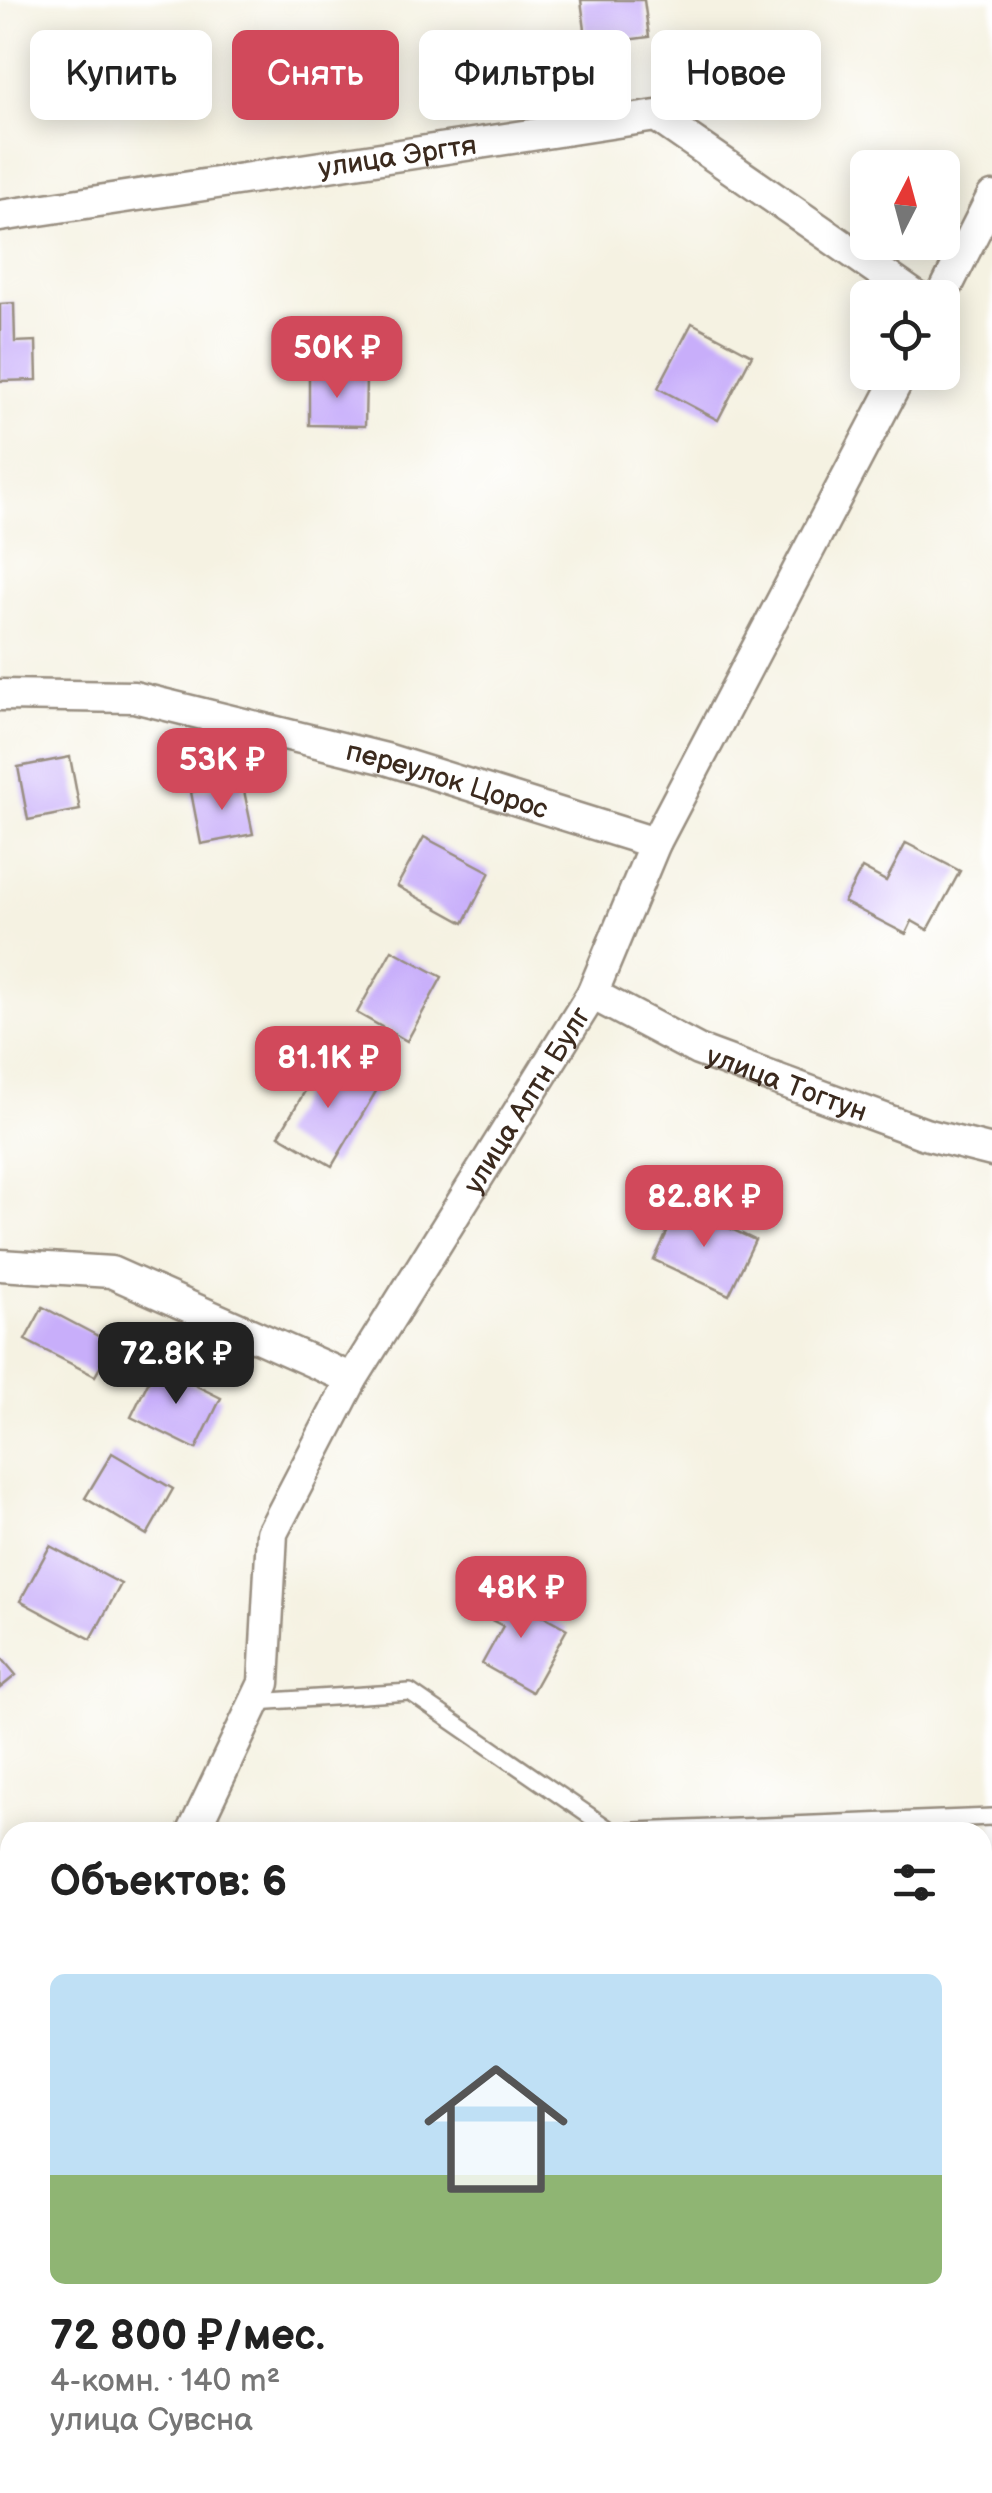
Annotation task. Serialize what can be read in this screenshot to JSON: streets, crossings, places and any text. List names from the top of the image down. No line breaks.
{"streets":{"street":["улица Эргтя","переулок Цорос","улица Тогтун","улица Алтн Булг"]},"crossings":[["переулок Цорос","улица Алтн Булг"],["улица Тогтун","улица Алтн Булг"]],"north":"top","page":{"chip":["Купить","Снять","Фильтры","Новое"],"price":["50K ₽","53K ₽","81.1K ₽","82.8K ₽","72.8K ₽","48K ₽"],"heading":"Объектов: 6","list":[{"name":"72 800 ₽/мес.","note":"4-комн. · 140 m² · улица Сувсна"}]}}
